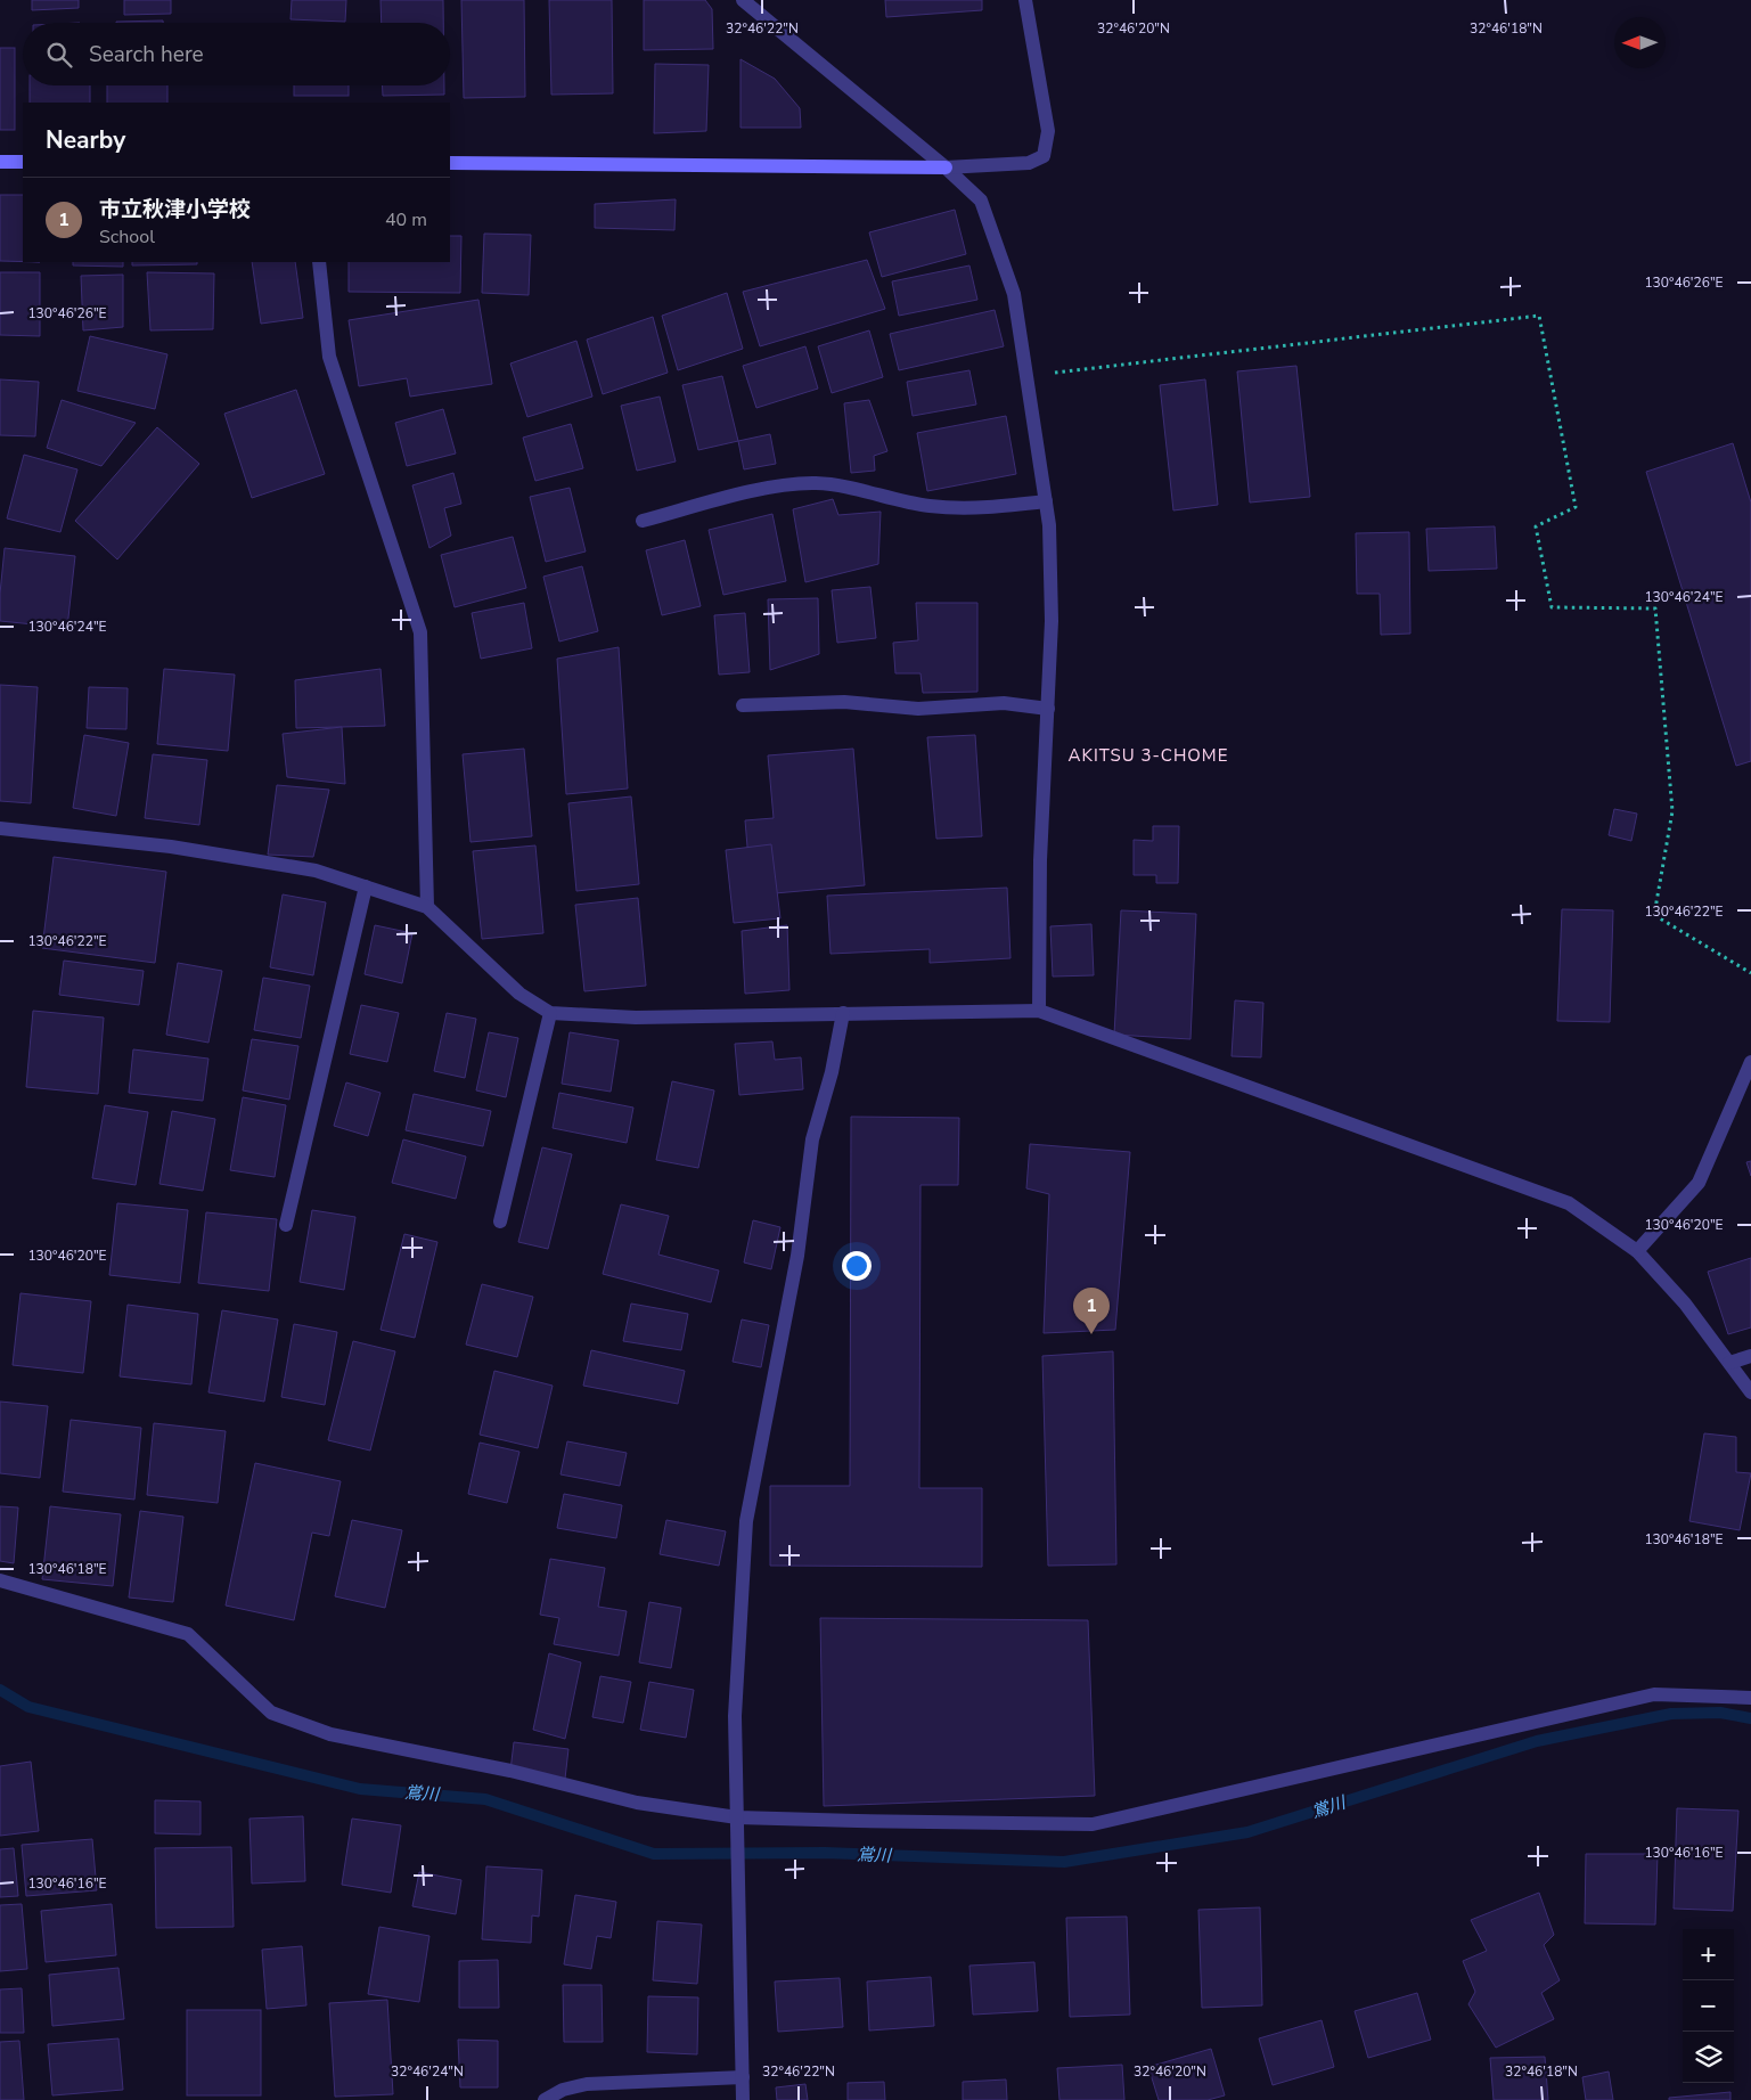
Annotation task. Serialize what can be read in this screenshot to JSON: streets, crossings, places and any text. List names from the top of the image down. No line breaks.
{"districts":["AKITSU 3-CHOME"],"water":["鴬川"],"north":"left","page":{"search":"Search here","heading":"Nearby","list":[{"mark":"1","name":"市立秋津小学校","note":"School","value":"40 m"}],"pins":"1","map_buttons":["+","−"]},"coordinates":["32°46'22\"N","32°46'20\"N","32°46'18\"N","130°46'26\"E","130°46'24\"E","130°46'22\"E","130°46'20\"E","130°46'18\"E","130°46'16\"E","32°46'24\"N"]}
